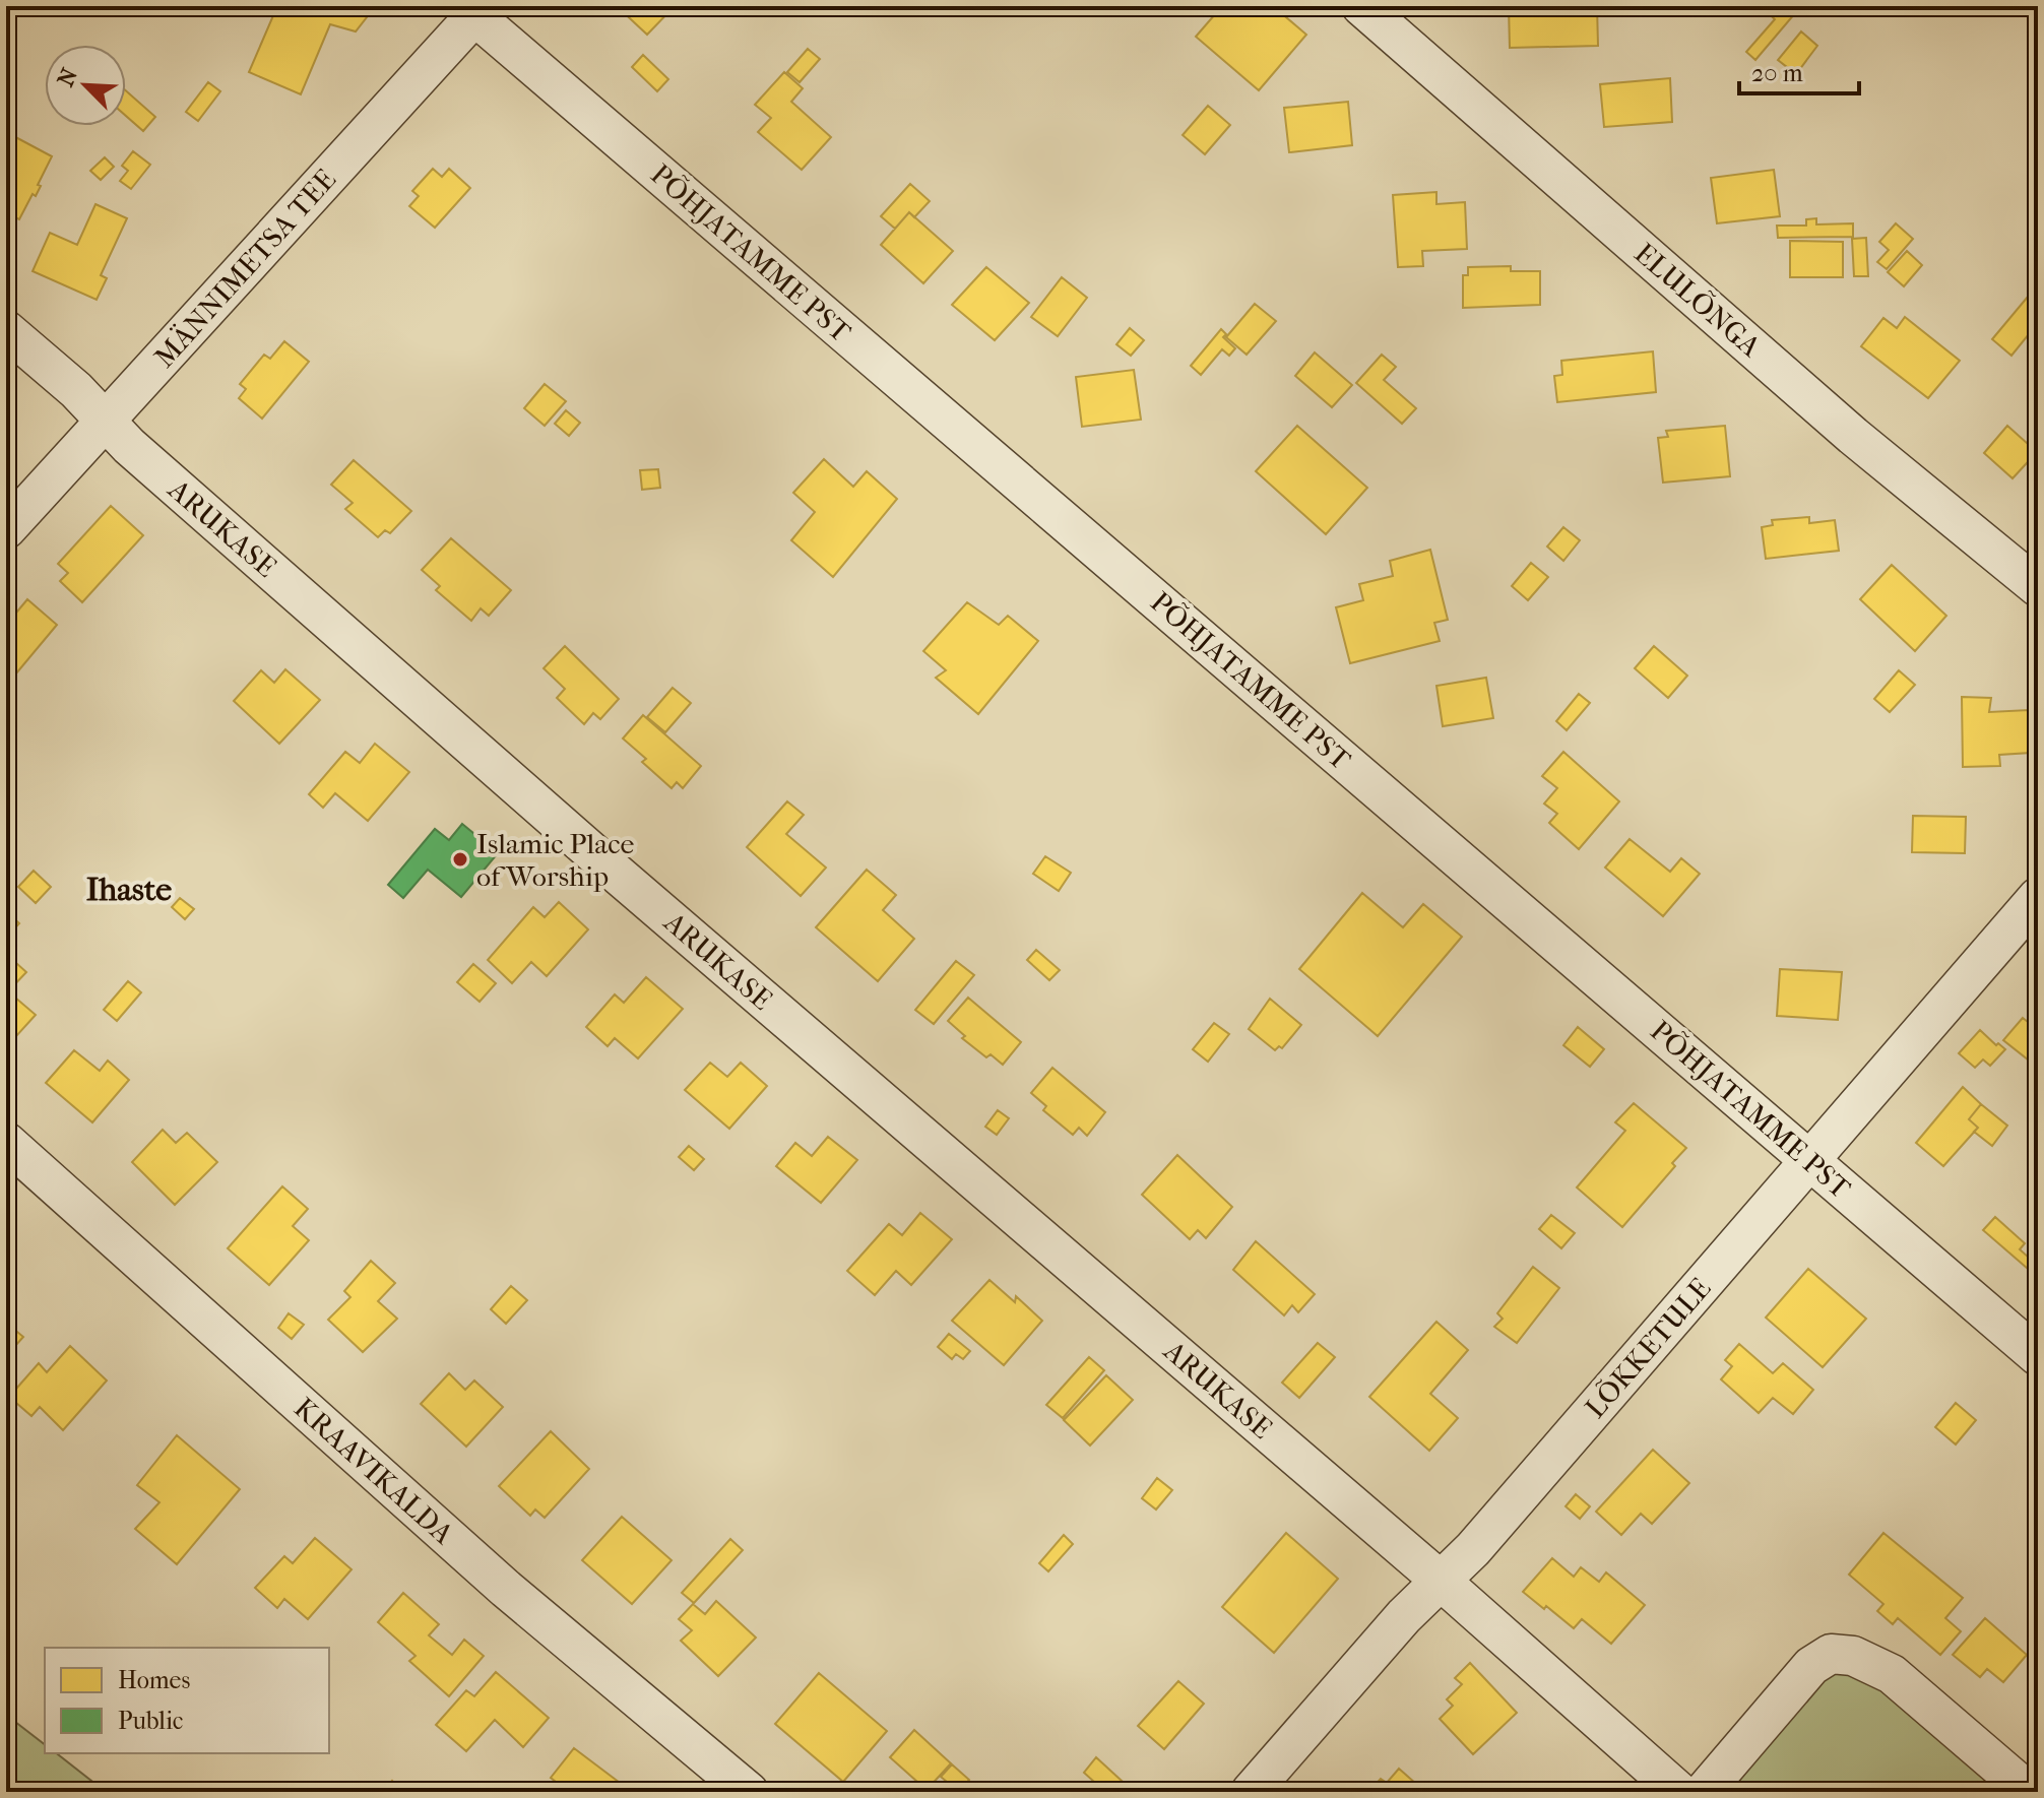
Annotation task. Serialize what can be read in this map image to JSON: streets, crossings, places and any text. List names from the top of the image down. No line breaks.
{"streets":{"street":["PÕHJATAMME PST","MÄNNIMETSA TEE","ELULÕNGA","ARUKASE","LÕKKETULE","KRAAVIKALDA"]},"crossings":[["PÕHJATAMME PST","MÄNNIMETSA TEE"],["PÕHJATAMME PST","LÕKKETULE"],["MÄNNIMETSA TEE","ARUKASE"],["ARUKASE","LÕKKETULE"]],"districts":["Ihaste"],"places":["Islamic Place of Worship"],"legend":["Homes","Public"],"scale_bar":"20 m","north":"top left"}
